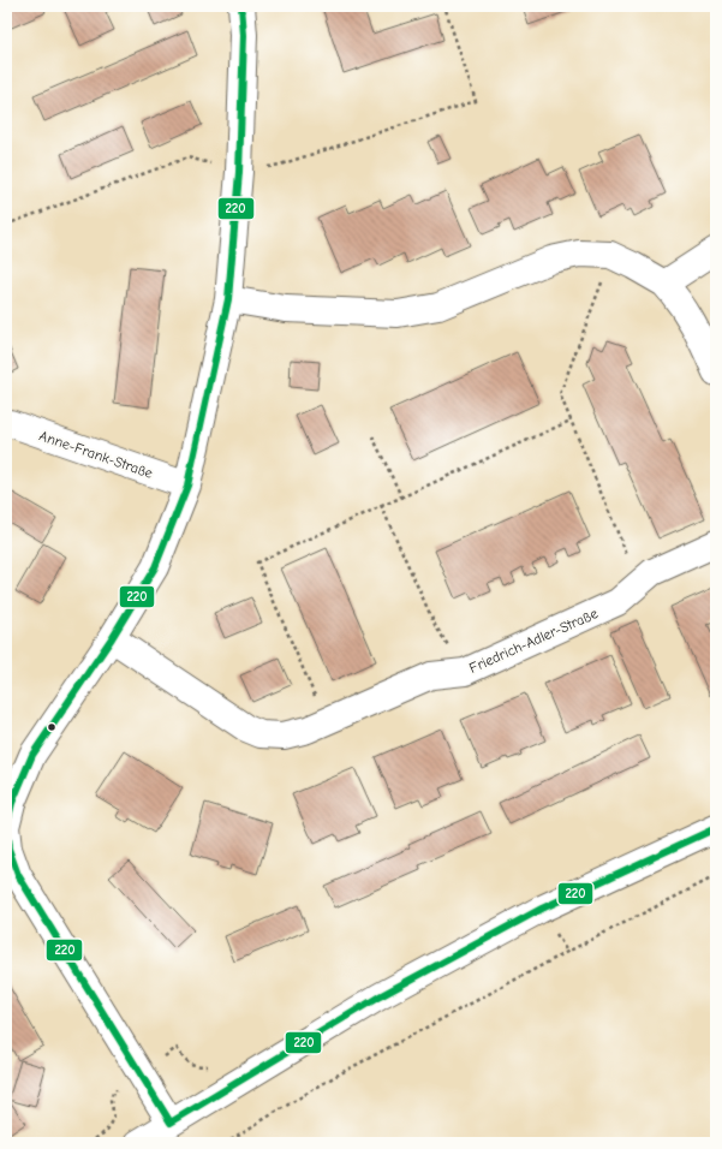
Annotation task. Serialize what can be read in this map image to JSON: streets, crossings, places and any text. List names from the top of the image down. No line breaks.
{"streets":{"street":["Anne-Frank-Straße","Friedrich-Adler-Straße"]},"lines":["transit line 220"]}
